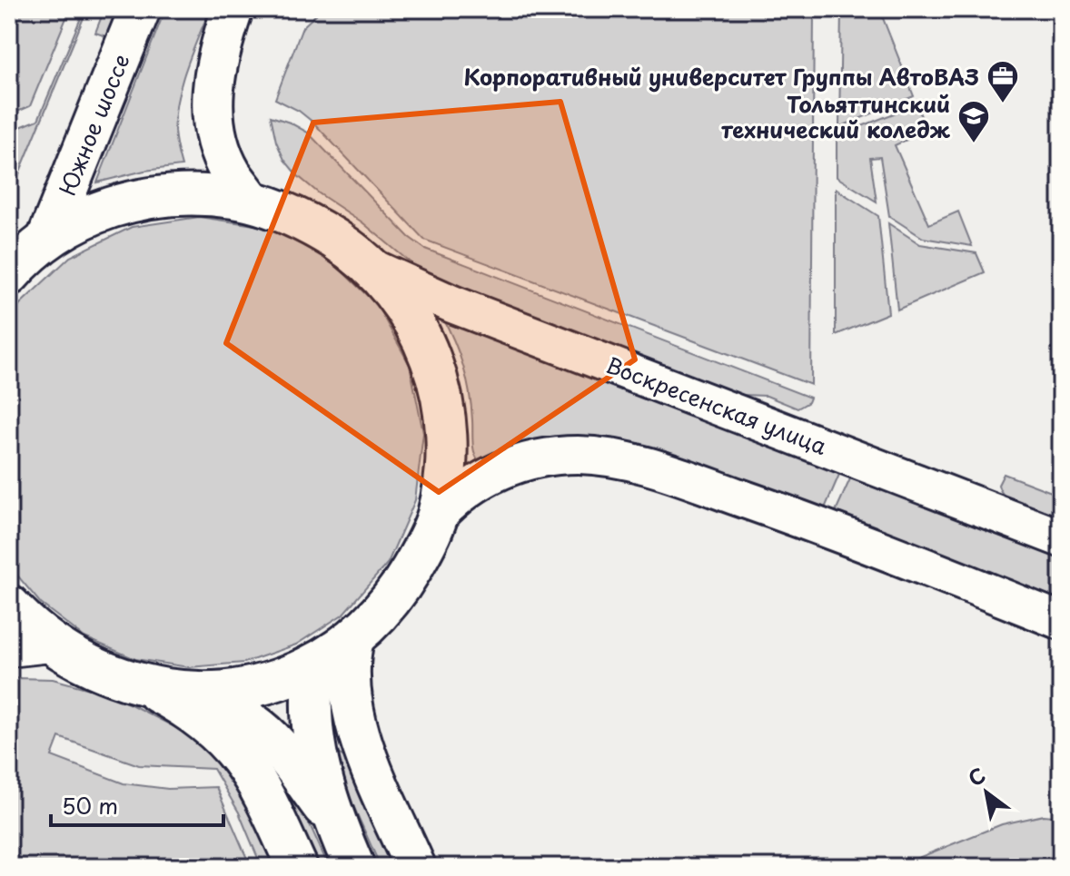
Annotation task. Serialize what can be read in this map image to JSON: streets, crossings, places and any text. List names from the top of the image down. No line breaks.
{"streets":{"main road":["Южное шоссе","Воскресенская улица"]},"places":{"office":["Корпоративный университет Группы АвтоВАЗ"],"school or university":["Тольяттинский технический коледж"]},"scale_bar":"50 m","north":"top left"}
